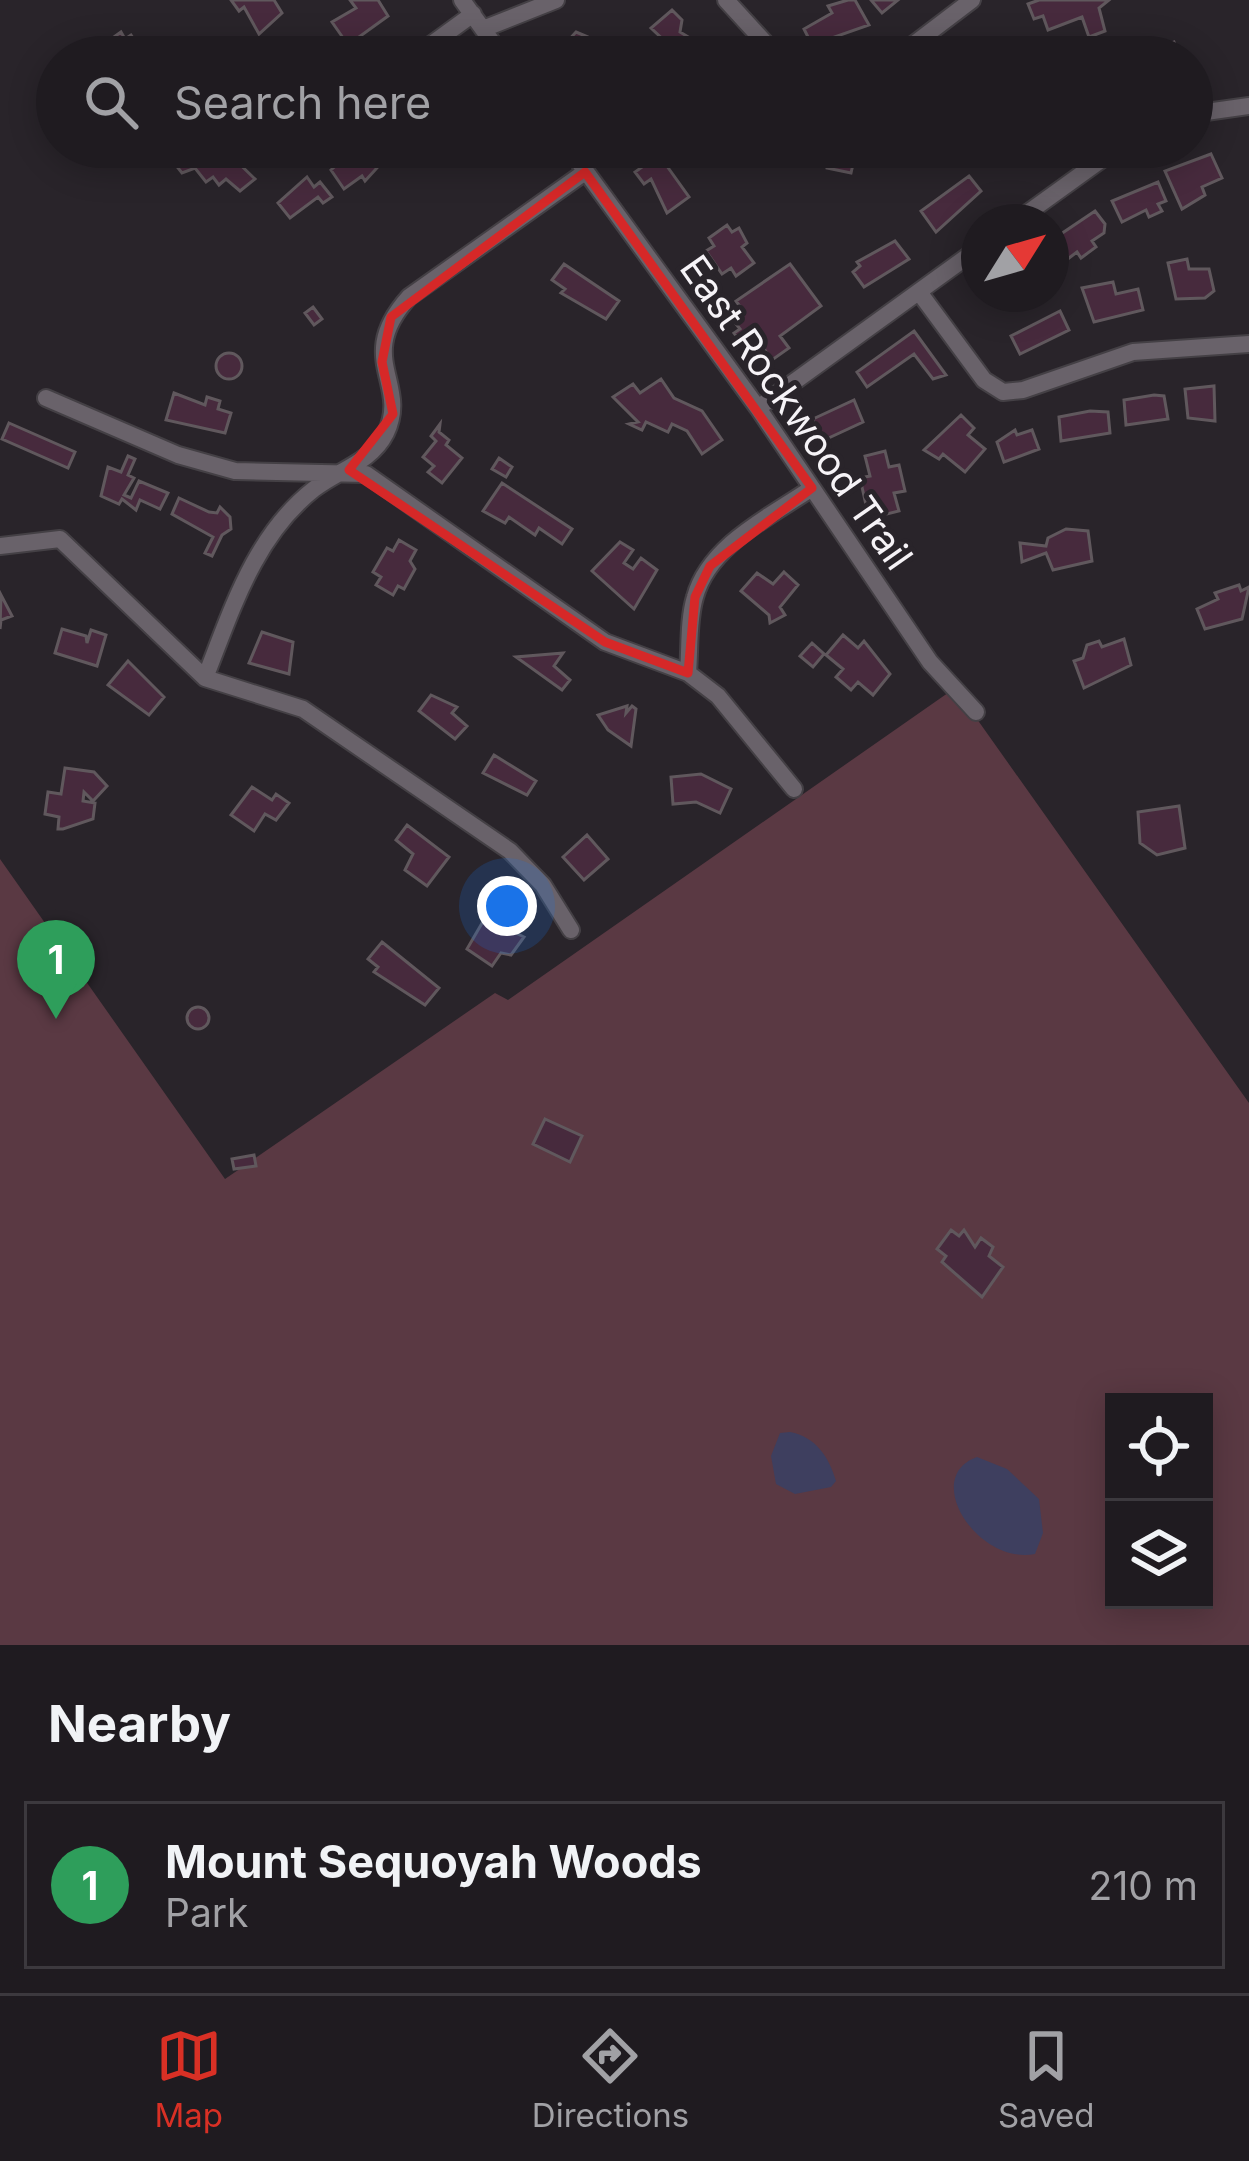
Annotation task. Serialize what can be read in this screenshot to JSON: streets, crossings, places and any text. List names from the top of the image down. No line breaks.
{"streets":{"street":["East Rockwood Trail"]},"north":"top right","page":{"search":"Search here","pins":"1","heading":"Nearby","list":[{"mark":"1","name":"Mount Sequoyah Woods","note":"Park","value":"210 m"}],"nav":["Map","Directions","Saved"]}}
